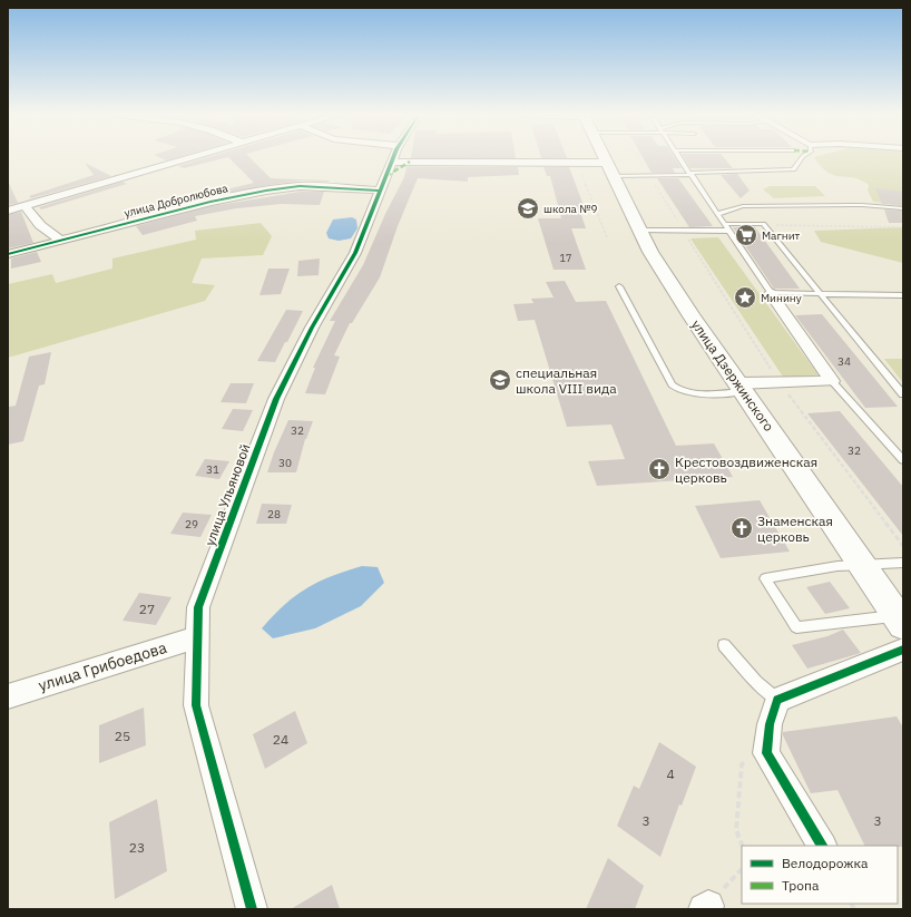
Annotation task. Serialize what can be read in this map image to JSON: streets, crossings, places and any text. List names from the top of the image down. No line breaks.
{"streets":{"main road":["улица Дзержинского"],"street":["улица Добролюбова","улица Ульяновой","улица Грибоедова"]},"crossings":[["улица Добролюбова","улица Ульяновой"],["улица Ульяновой","улица Грибоедова"]],"places":{"school or university":["школа №9","специальная школа VIII вида"],"supermarket":["Магнит"],"place":["Минину"],"church":["Крестовоздвиженская церковь","Знаменская церковь"]},"house_numbers":["17","34","32","32","30","31","28","29","27","25","24","4","3","3","23"],"legend":["Велодорожка","Тропа"]}
